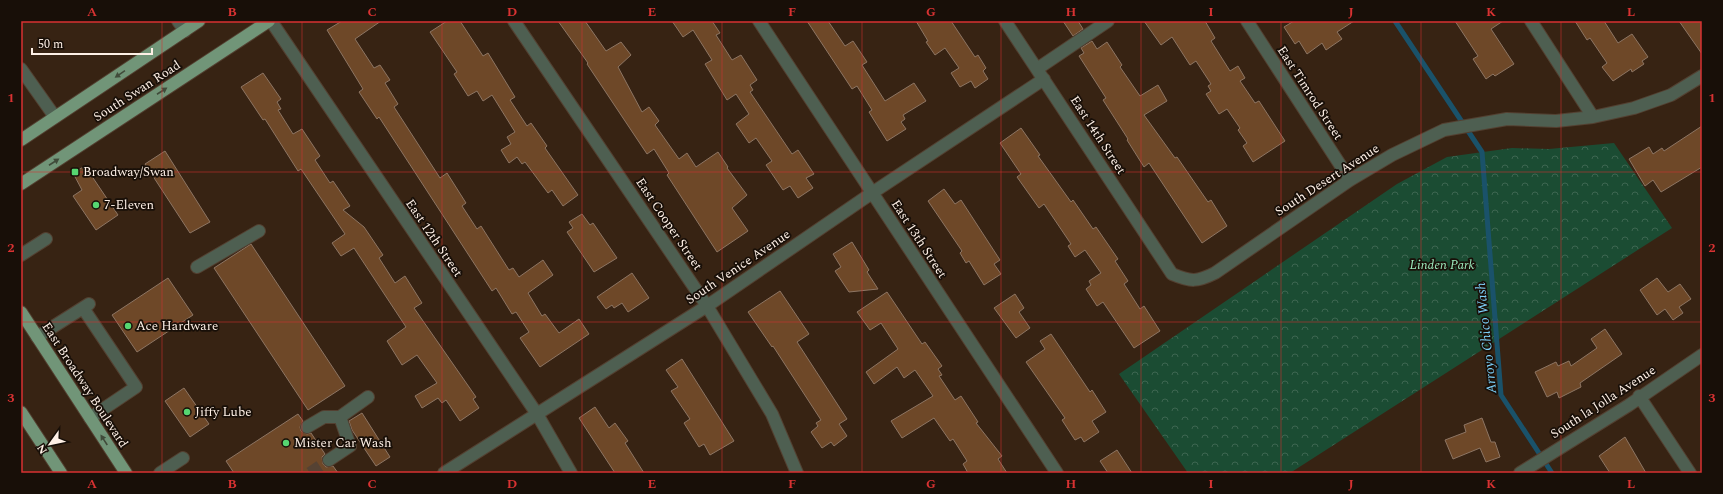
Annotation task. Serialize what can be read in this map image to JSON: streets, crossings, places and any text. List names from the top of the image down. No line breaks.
{"streets":{"main road":["South Swan Road","East Broadway Boulevard"],"street":["East Timrod Street","East 14th Street","South Desert Avenue","East Cooper Street","East 12th Street","East 13th Street","South Venice Avenue","South la Jolla Avenue"]},"crossings":[["South Swan Road","East 12th Street"],["East Timrod Street","South Desert Avenue"],["East 14th Street","South Desert Avenue"],["East 14th Street","South Venice Avenue"],["East Cooper Street","South Venice Avenue"],["East 12th Street","South Venice Avenue"],["East 13th Street","South Venice Avenue"]],"water":["Arroyo Chico Wash"],"parks":["Linden Park"],"places":{"transit":["Broadway/Swan"],"other":["7-Eleven","Ace Hardware","Jiffy Lube","Mister Car Wash"]},"scale_bar":"50 m","north":"bottom left","grid":{"columns":["A","B","C","D","E","F","G","H","I","J","K","L"],"rows":["1","2","3"]}}
